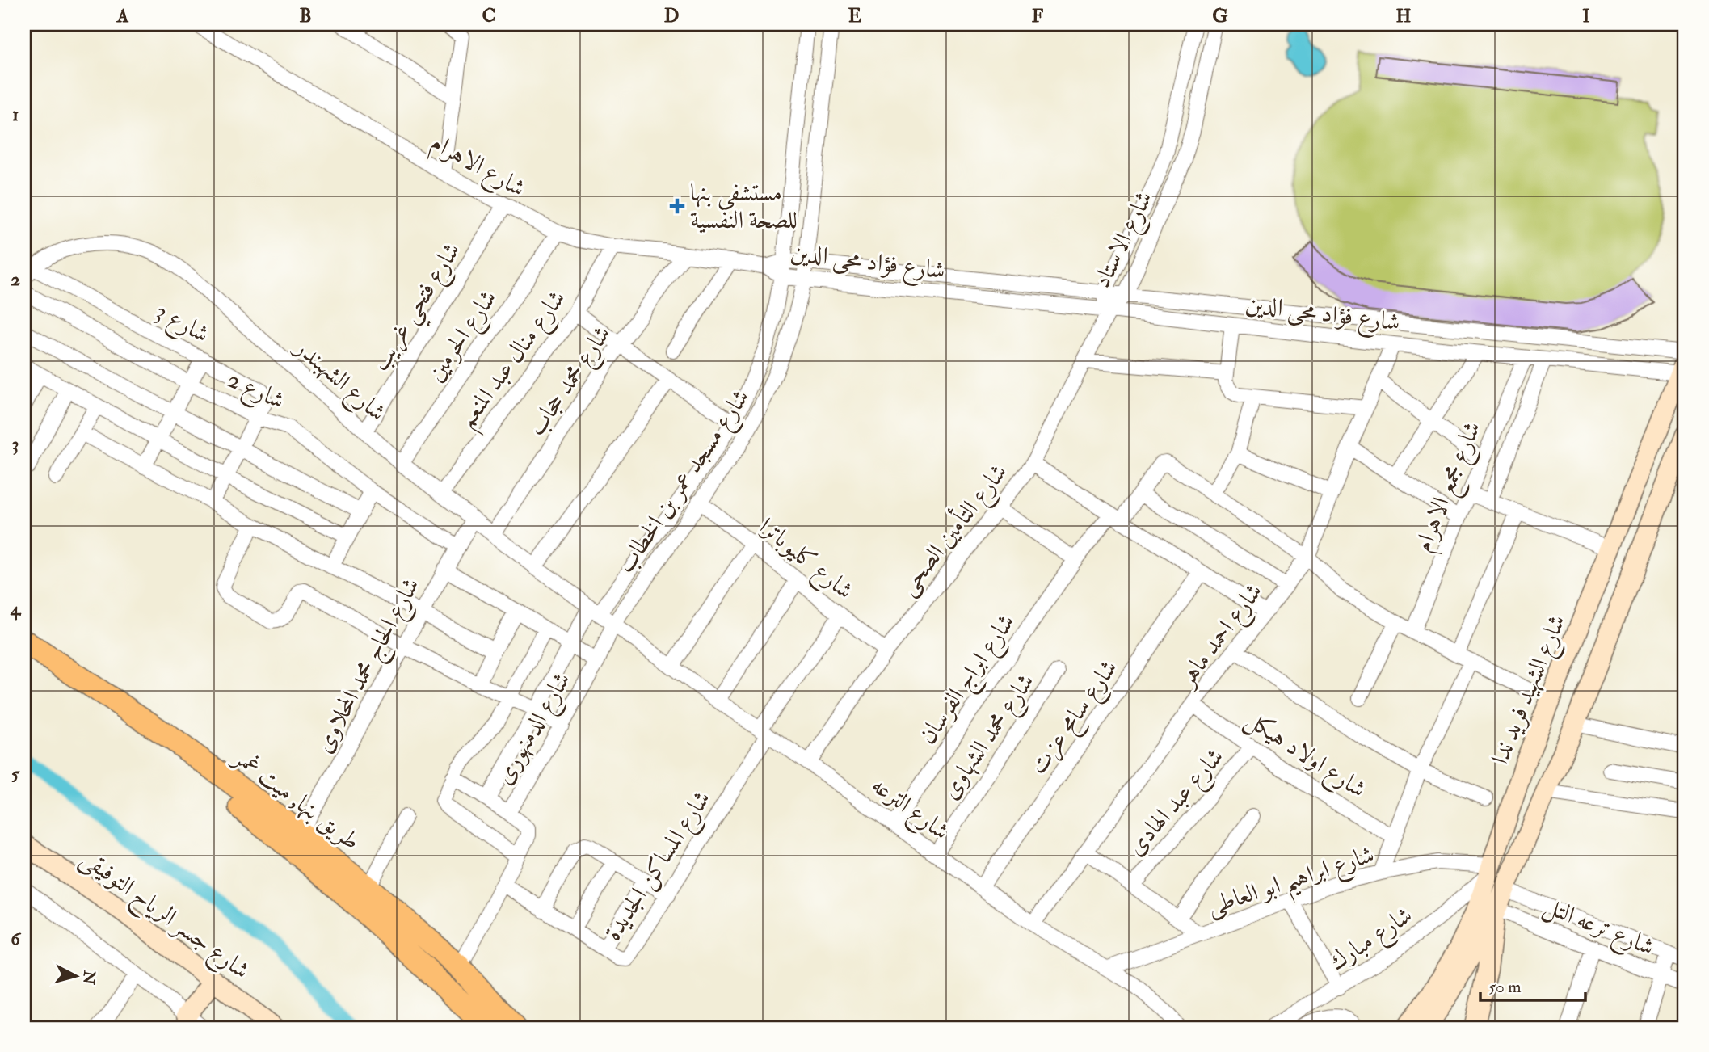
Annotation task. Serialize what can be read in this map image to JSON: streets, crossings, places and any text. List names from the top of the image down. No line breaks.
{"streets":{"highway":["طريق بنها, ميت غمر"],"main road":["شارع الشهيد فريد ندا","شارع جسر الرياح التوفيقى"],"street":["شارع الاهرام","شارع الاستاد","شارع فؤاد محى الدين","شارع فتحي غريب","شارع 3","شارع الحرمين","شارع منال عبد المنعم","شارع الشهبندر","شارع محمد حجاب","شارع 2","شارع مسجد عمر بن الخطاب","شارع مجمع الاهرام","شارع التأمين الصحى","شارع كليوباترا","شارع احمد ماهر","شارع الحاج محمد المحلاوى","شارع ابراج الفرسان","شارع سامح عزت","شارع الدمنهورى","شارع محمد الشهاوى","شارع اولاد هيكل","شارع عبد الهادى","شارع الترعه","شارع المساكن الجديدة","شارع ابراهيم ابو العاطى","شارع ترعه التل","شارع مبارك"]},"crossings":[["شارع الاهرام","شارع فؤاد محى الدين"],["شارع الاهرام","شارع فتحي غريب"],["شارع الاهرام","شارع الحرمين"],["شارع الاهرام","شارع منال عبد المنعم"],["شارع الاهرام","شارع محمد حجاب"],["شارع الاستاد","شارع فؤاد محى الدين"],["شارع الاستاد","شارع التأمين الصحى"],["شارع فؤاد محى الدين","شارع مسجد عمر بن الخطاب"],["شارع فؤاد محى الدين","شارع مجمع الاهرام"],["شارع فؤاد محى الدين","شارع التأمين الصحى"],["شارع فؤاد محى الدين","شارع احمد ماهر"],["شارع فؤاد محى الدين","شارع الشهيد فريد ندا"],["شارع فتحي غريب","شارع الشهبندر"],["شارع 3","شارع الشهبندر"],["شارع 3","شارع 2"],["شارع الحرمين","شارع الشهبندر"],["شارع منال عبد المنعم","شارع الشهبندر"],["شارع الشهبندر","شارع محمد حجاب"],["شارع الشهبندر","شارع مسجد عمر بن الخطاب"],["شارع الشهبندر","شارع الحاج محمد المحلاوى"],["شارع الشهبندر","شارع الدمنهورى"],["شارع الشهبندر","شارع الترعه"],["شارع 2","شارع الحاج محمد المحلاوى"],["شارع مسجد عمر بن الخطاب","شارع كليوباترا"],["شارع مسجد عمر بن الخطاب","شارع الدمنهورى"],["شارع مسجد عمر بن الخطاب","شارع الترعه"],["شارع التأمين الصحى","شارع كليوباترا"],["شارع التأمين الصحى","شارع الترعه"],["شارع كليوباترا","شارع المساكن الجديدة"],["شارع احمد ماهر","شارع اولاد هيكل"],["شارع احمد ماهر","شارع الترعه"],["شارع الحاج محمد المحلاوى","طريق بنها, ميت غمر"],["شارع ابراج الفرسان","شارع الترعه"],["شارع الشهيد فريد ندا","شارع ابراهيم ابو العاطى"],["شارع الشهيد فريد ندا","شارع مبارك"],["شارع سامح عزت","شارع الترعه"],["شارع الدمنهورى","طريق بنها, ميت غمر"],["شارع الدمنهورى","شارع الترعه"],["شارع الدمنهورى","شارع المساكن الجديدة"],["شارع محمد الشهاوى","شارع الترعه"],["شارع اولاد هيكل","شارع عبد الهادى"],["شارع الترعه","شارع المساكن الجديدة"],["شارع الترعه","شارع ابراهيم ابو العاطى"],["شارع ابراهيم ابو العاطى","شارع مبارك"]],"places":{"health":["مستشفى بنها للصحة النفسية"]},"scale_bar":"50 m","north":"right","grid":{"columns":["A","B","C","D","E","F","G","H","I"],"rows":["1","2","3","4","5","6"]}}
